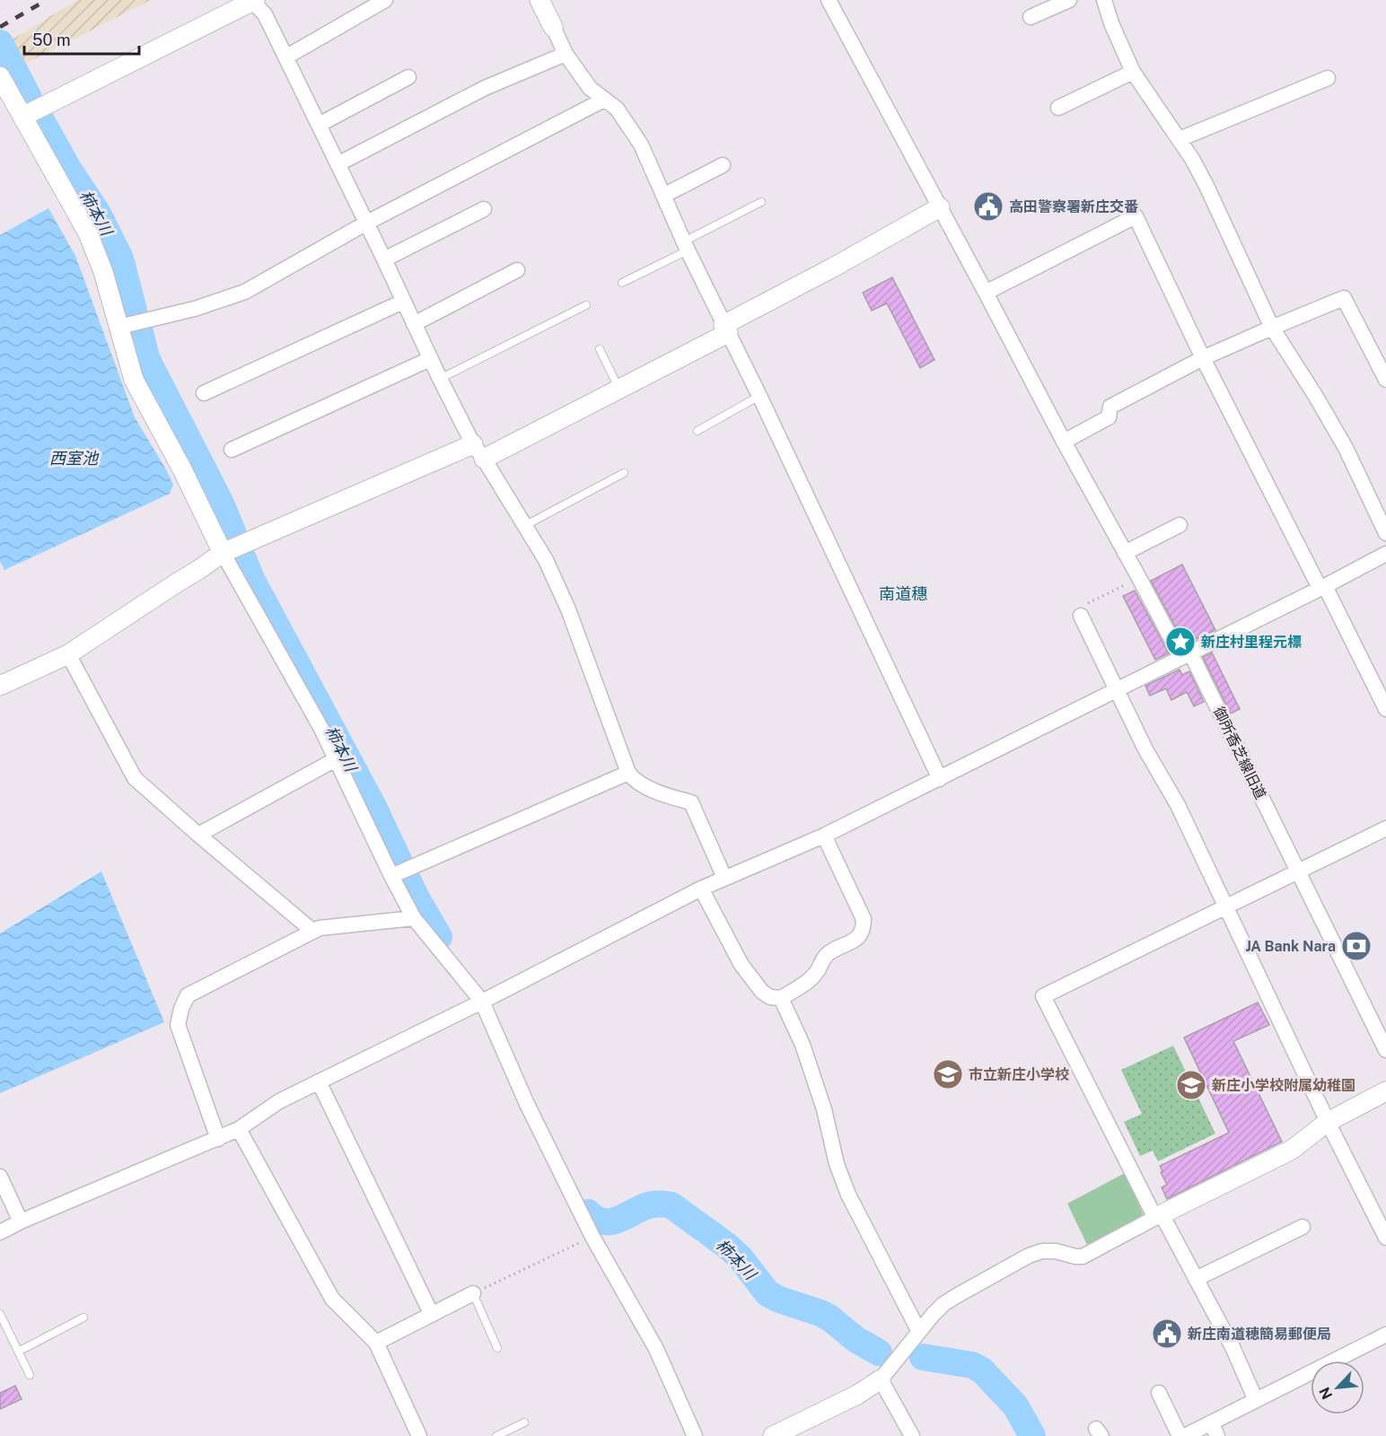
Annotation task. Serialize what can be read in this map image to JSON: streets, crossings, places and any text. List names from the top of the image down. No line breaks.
{"streets":{"street":["御所香芝線旧道"]},"districts":["南道穗"],"water":["柿本川","西室池"],"places":{"public building":["高田警察署新庄交番","新庄南道穂簡易郵便局"],"place":["新庄村里程元標"],"bank":["JA Bank Nara"],"school or university":["市立新庄小学校","新庄小学校附属幼稚園"]},"scale_bar":"50 m","north":"bottom left"}
